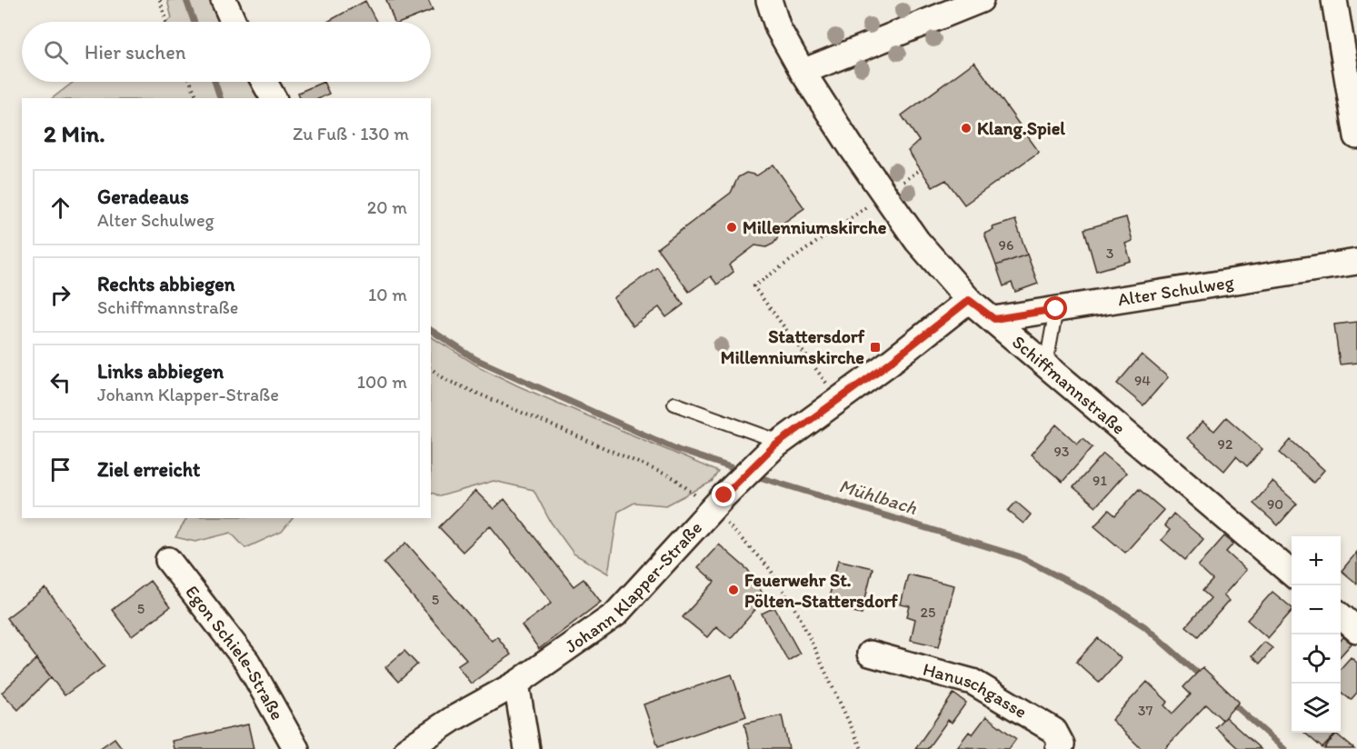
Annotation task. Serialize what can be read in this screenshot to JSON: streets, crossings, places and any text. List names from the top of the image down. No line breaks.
{"streets":{"street":["Alter Schulweg","Schiffmannstraße","Johann Klapper-Straße","Egon Schiele-Straße","Hanuschgasse"]},"crossings":[["Alter Schulweg","Schiffmannstraße"],["Schiffmannstraße","Johann Klapper-Straße"]],"water":["Mühlbach"],"places":{"other":["Klang.Spiel","Millenniumskirche","Feuerwehr St. Pölten-Stattersdorf"],"transit":["Stattersdorf Millenniumskirche"]},"house_numbers":["96","3","94","92","93","91","90","5","5","25","37"],"page":{"search":"Hier suchen","heading":["2 Min.","Zu Fuß · 130 m"],"list":[["Geradeaus","Alter Schulweg","20 m"],["Rechts abbiegen","Schiffmannstraße","10 m"],["Links abbiegen","Johann Klapper-Straße","100 m"],"Ziel erreicht"],"map_buttons":["+","−"]}}
